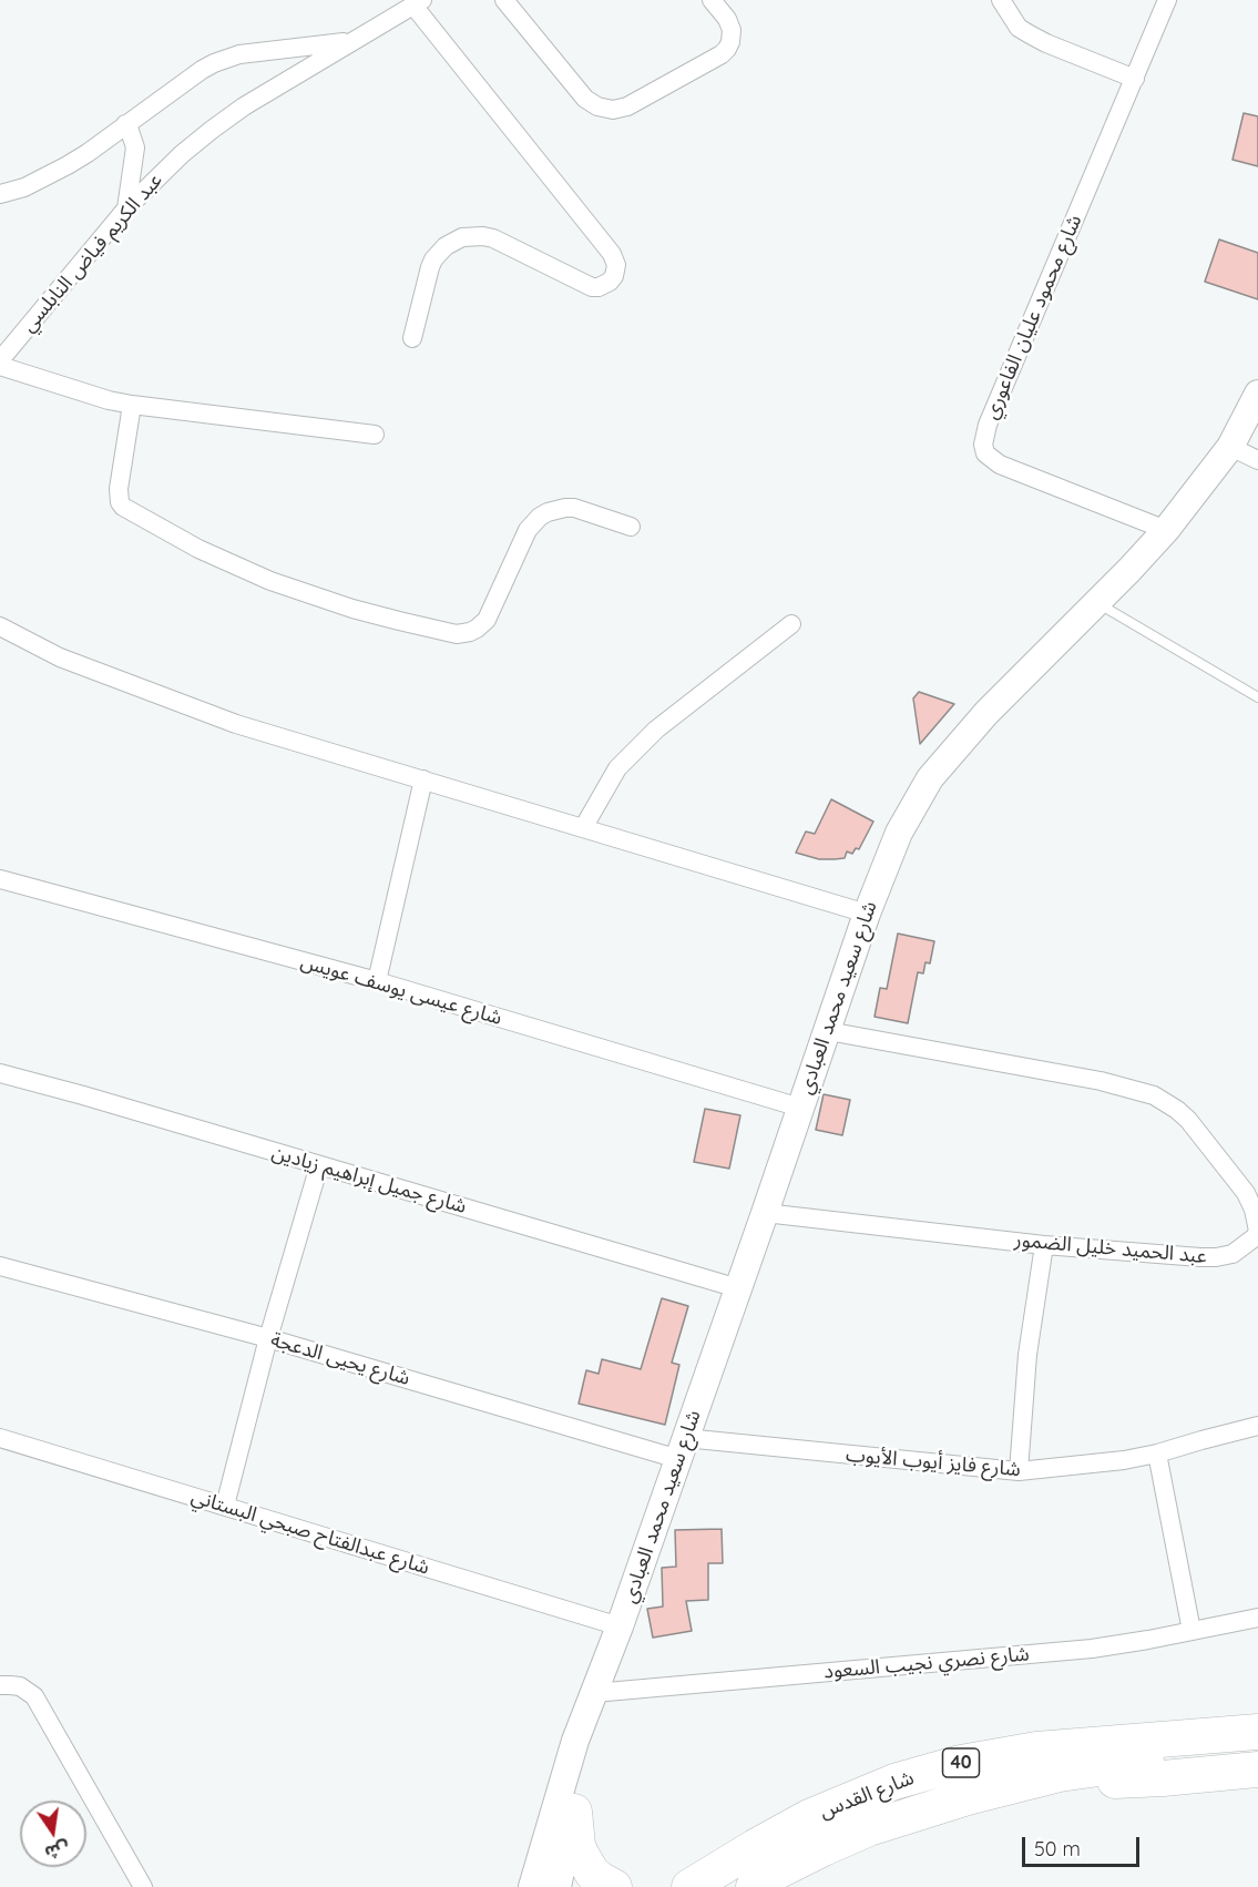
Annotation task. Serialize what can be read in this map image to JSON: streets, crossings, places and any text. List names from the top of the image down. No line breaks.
{"streets":{"highway":["40","شارع القدس"],"street":["عبد الكريم فياض النابلسي","شارع محمود عليان الفاعوري","شارع عيسى يوسف عويس","شارع سعيد محمد العبادي","شارع جميل إبراهيم زيادين","عبد الحميد خليل الضمور","شارع يحيى الدعجة","شارع فايز أيوب الأيوب","شارع عبدالفتاح صبحي البستاني","شارع نصري نجيب السعود"]},"crossings":[["شارع محمود عليان الفاعوري","شارع سعيد محمد العبادي"],["شارع عيسى يوسف عويس","شارع سعيد محمد العبادي"],["شارع سعيد محمد العبادي","شارع جميل إبراهيم زيادين"],["شارع سعيد محمد العبادي","عبد الحميد خليل الضمور"],["شارع سعيد محمد العبادي","شارع يحيى الدعجة"],["شارع سعيد محمد العبادي","شارع فايز أيوب الأيوب"],["شارع سعيد محمد العبادي","شارع عبدالفتاح صبحي البستاني"],["شارع سعيد محمد العبادي","شارع نصري نجيب السعود"],["شارع يحيى الدعجة","شارع فايز أيوب الأيوب"]],"scale_bar":"50 m","north":"bottom"}
